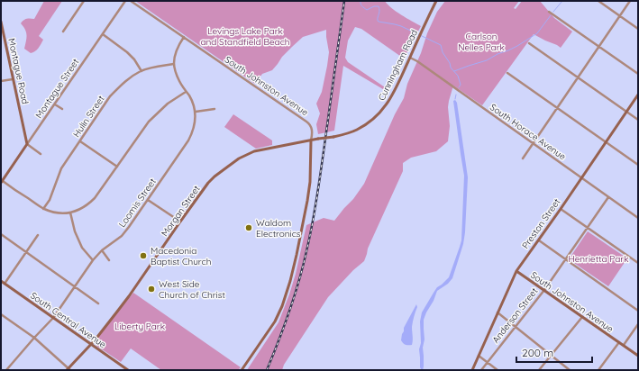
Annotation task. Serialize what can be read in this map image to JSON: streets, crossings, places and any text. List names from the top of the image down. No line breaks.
{"streets":{"street":["Cunningham Road","Montague Road","South Johnston Avenue","Montague Street","Hulin Street","South Horace Avenue","Loomis Street","Morgan Street","Preston Street","Anderson Street","South Central Avenue"]},"crossings":[["Cunningham Road","South Johnston Avenue"],["Cunningham Road","South Horace Avenue"],["Cunningham Road","Morgan Street"],["Montague Road","Montague Street"],["South Johnston Avenue","Morgan Street"],["South Johnston Avenue","Preston Street"],["South Johnston Avenue","Anderson Street"],["Hulin Street","Loomis Street"],["South Horace Avenue","Preston Street"],["South Horace Avenue","Anderson Street"],["Loomis Street","South Central Avenue"],["Morgan Street","South Central Avenue"]],"parks":["Levings Lake Park and Standfield Beach","Carlson Nelles Park","Henrietta Park","Liberty Park"],"places":["Waldom Electronics","Macedonia Baptist Church","West Side Church of Christ"],"scale_bar":"200 m"}
